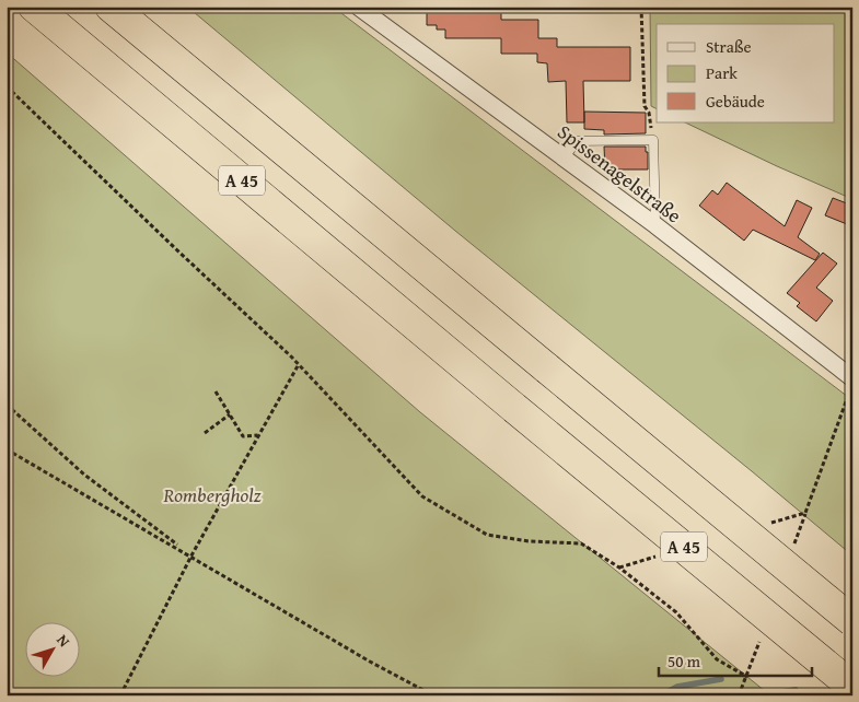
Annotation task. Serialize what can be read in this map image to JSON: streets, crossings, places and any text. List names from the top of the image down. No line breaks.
{"streets":{"highway":["A 45"],"street":["Spissenagelstraße"]},"parks":["Rombergholz"],"legend":["Straße","Park","Gebäude"],"scale_bar":"50 m","north":"top right"}
